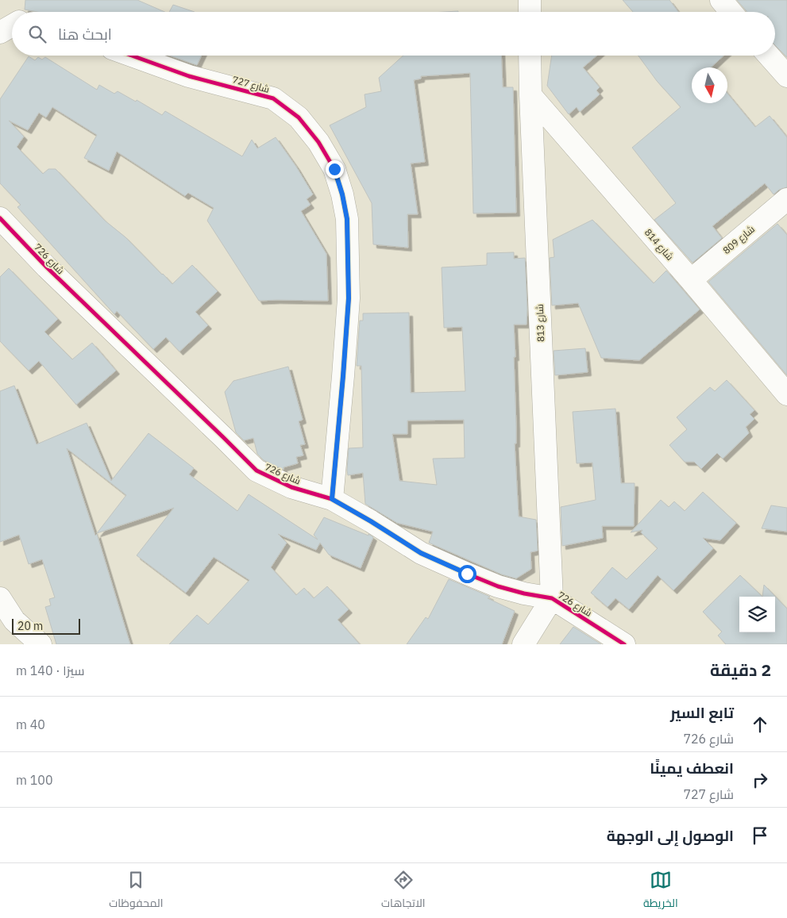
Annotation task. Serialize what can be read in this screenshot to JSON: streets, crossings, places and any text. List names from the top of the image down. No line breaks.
{"streets":{"street":["شارع 727","شارع 809","شارع 814","شارع 726","شارع 813"]},"crossings":[["شارع 727","شارع 726"],["شارع 809","شارع 814"],["شارع 814","شارع 813"],["شارع 726","شارع 813"]],"scale_bar":"20 m","north":"bottom","page":{"search":"ابحث هنا","scale":"20 m","heading":["2 دقيقة","سيرًا · 140 m"],"list":[["تابع السير","شارع 726","40 m"],["انعطف يمينًا","شارع 727","100 m"],"الوصول إلى الوجهة"],"nav":["الخريطة","الاتجاهات","المحفوظات"]}}
